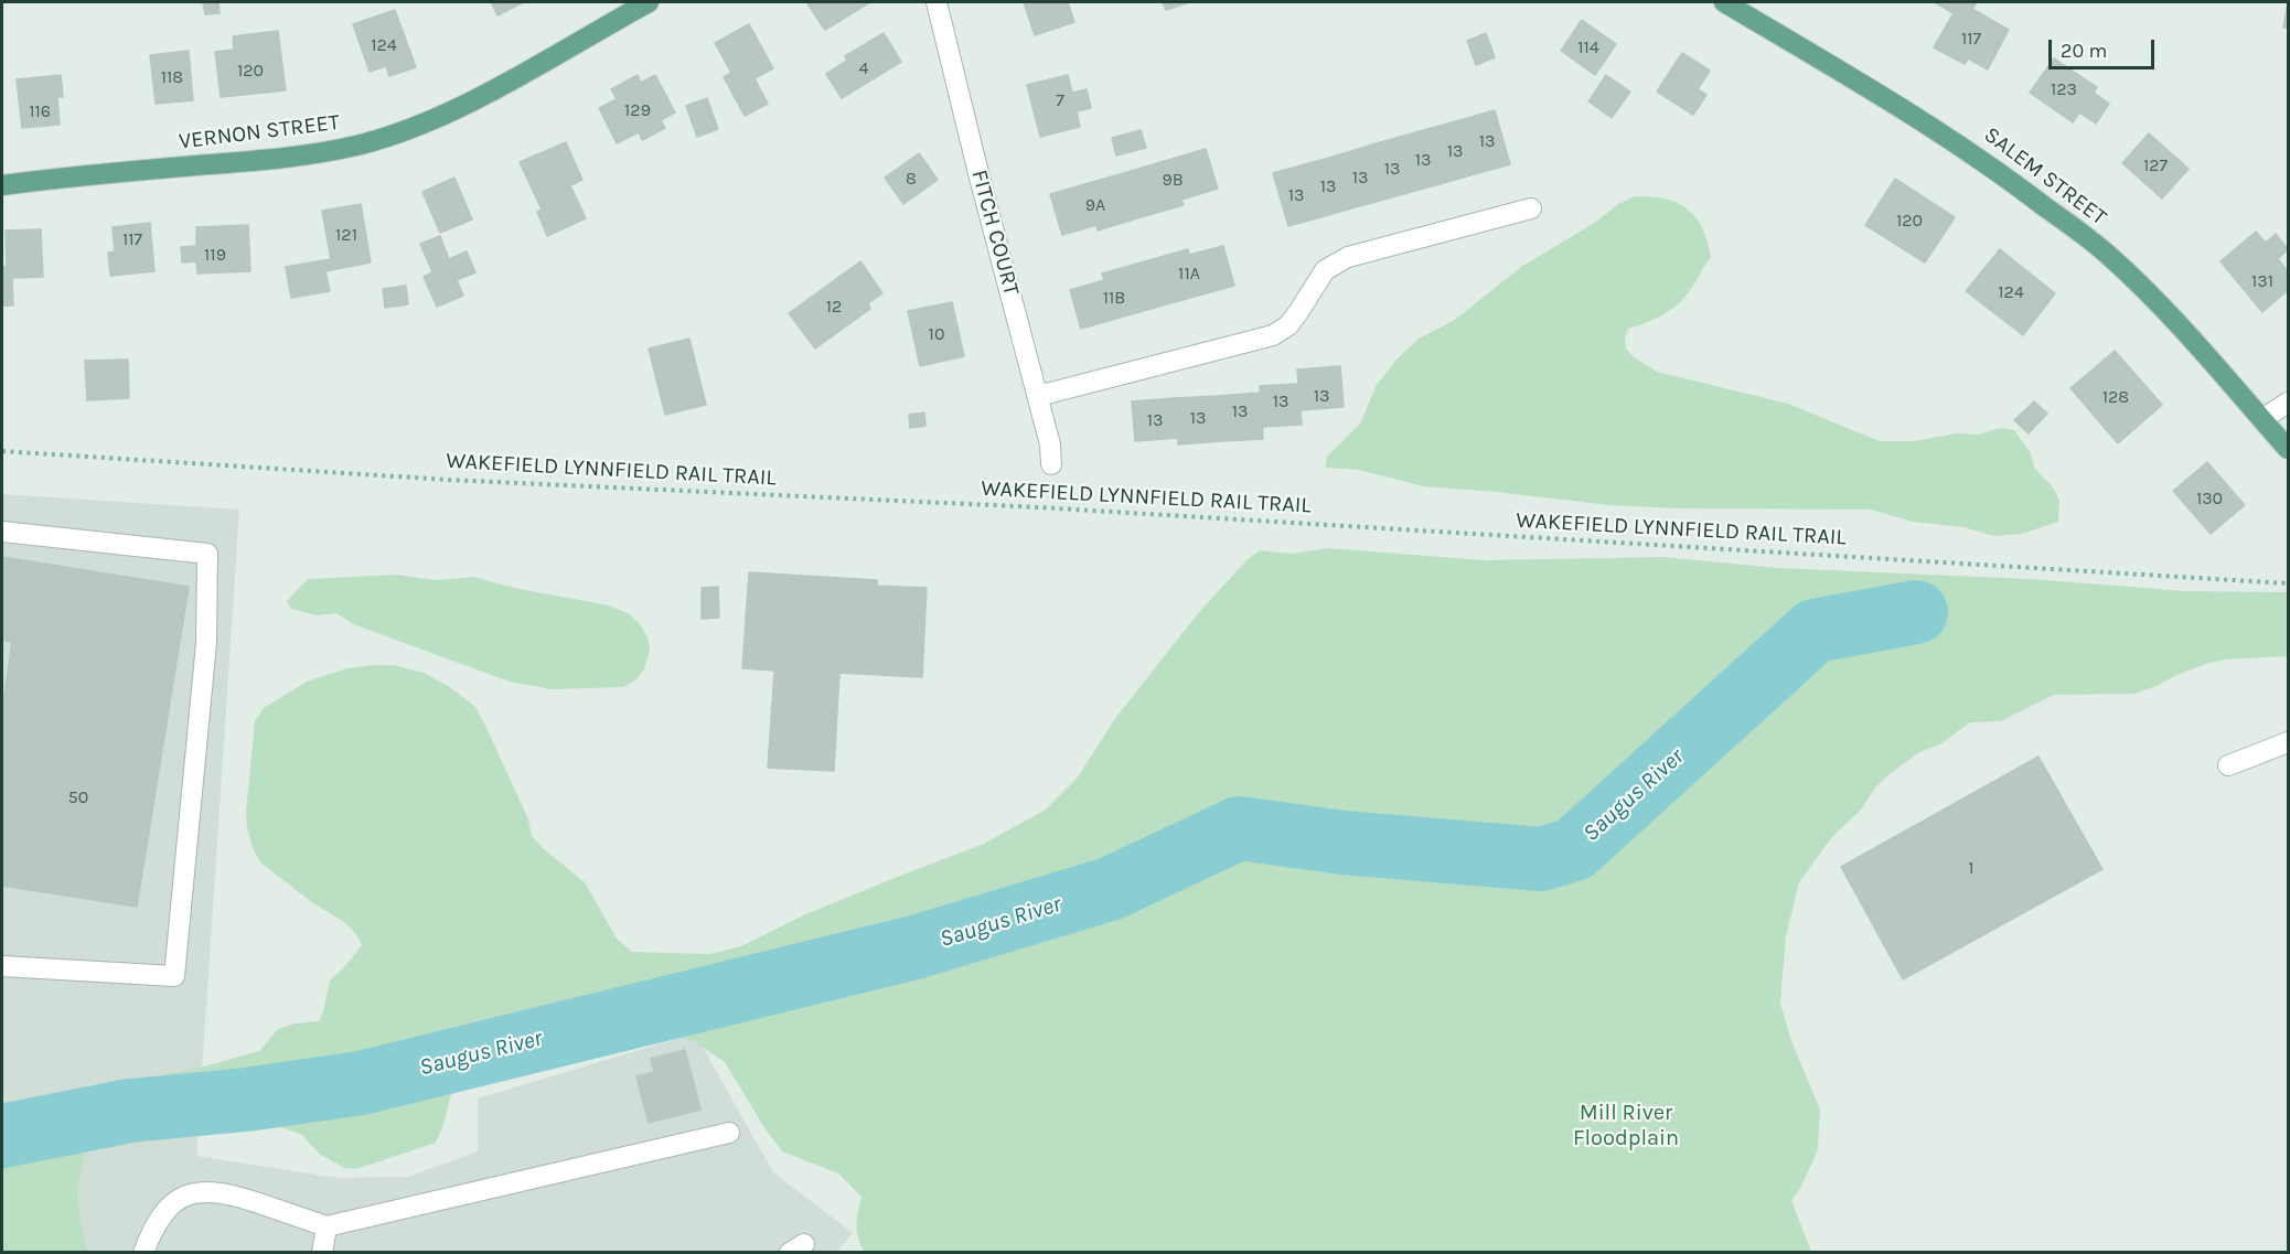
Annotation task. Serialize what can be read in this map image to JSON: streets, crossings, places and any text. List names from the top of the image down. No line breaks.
{"streets":{"main road":["VERNON STREET","SALEM STREET"],"street":["FITCH COURT"],"path":["WAKEFIELD LYNNFIELD RAIL TRAIL"]},"water":["Saugus River"],"parks":["Mill River Floodplain"],"house_numbers":["117","124","114","4","120","118","123","7","129","116","13","13","13","127","13","13","8","9B","13","13","9A","120","121","117","119","11A","131","124","11B","12","10","13","128","13","13","13","13","130","50","1"],"scale_bar":"20 m"}
